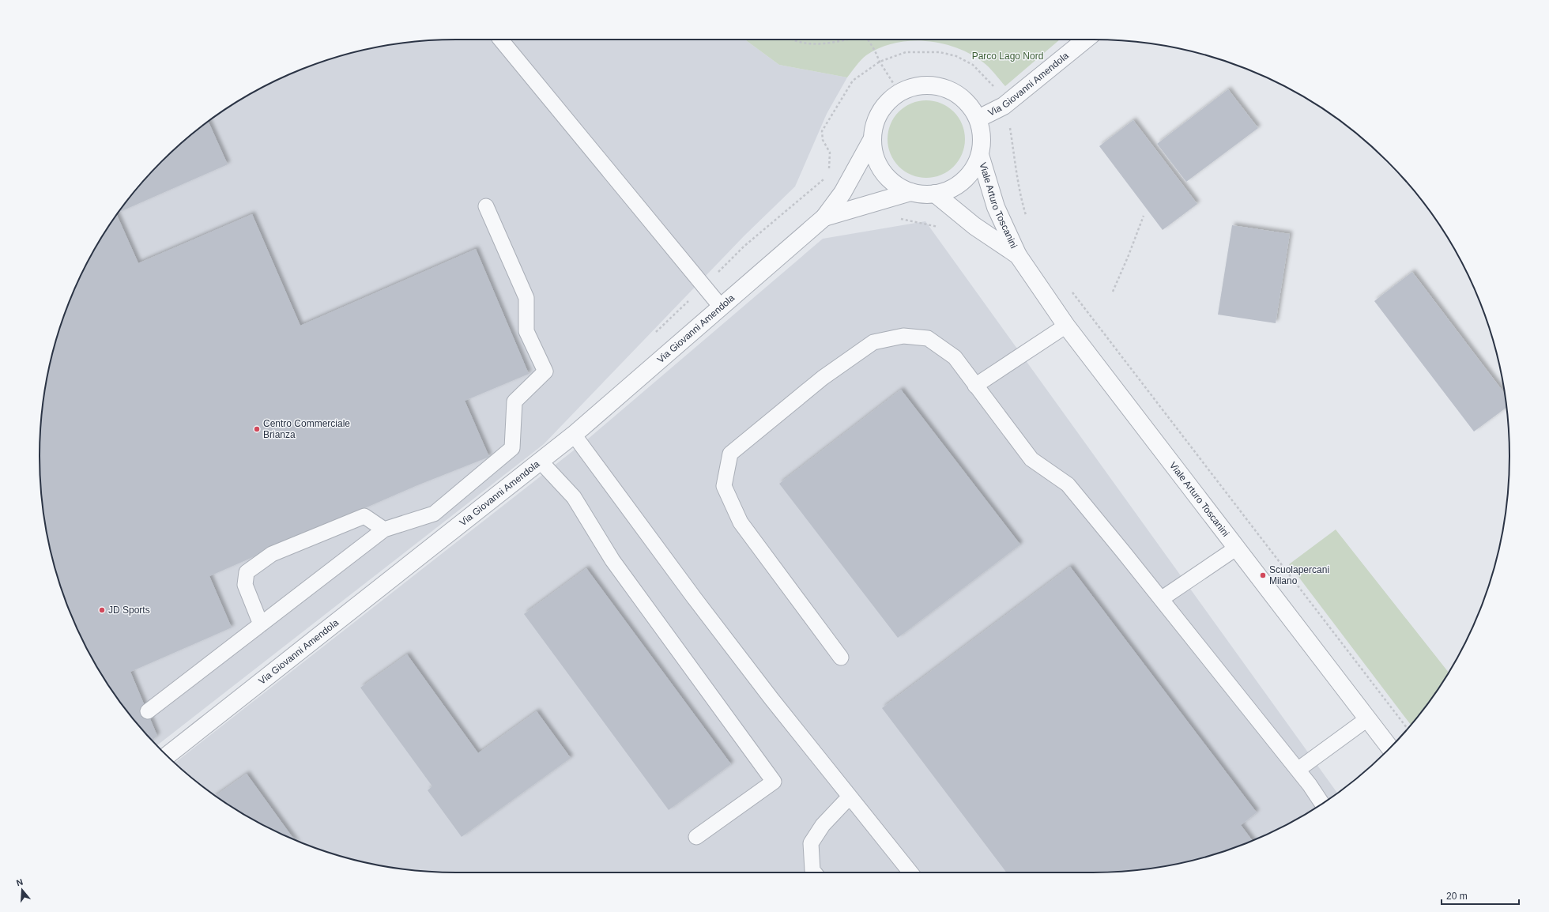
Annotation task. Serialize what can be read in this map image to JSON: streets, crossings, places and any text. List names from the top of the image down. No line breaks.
{"streets":{"street":["Via Giovanni Amendola","Viale Arturo Toscanini"]},"crossings":[["Via Giovanni Amendola","Viale Arturo Toscanini"]],"parks":["Parco Lago Nord"],"places":["Centro Commerciale Brianza","Scuolapercani Milano","JD Sports"],"scale_bar":"20 m","north":"top"}
